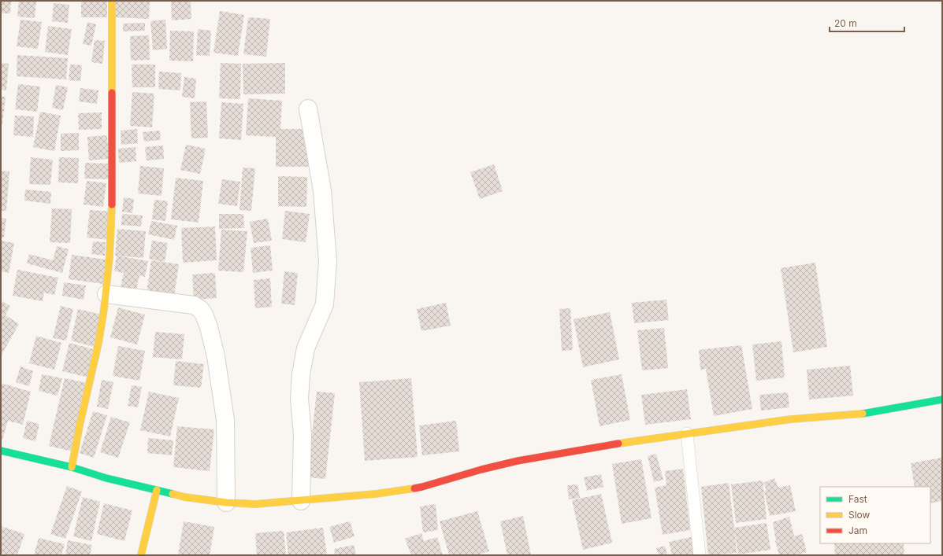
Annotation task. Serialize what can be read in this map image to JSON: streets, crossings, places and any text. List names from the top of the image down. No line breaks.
{"legend":["Fast","Slow","Jam"],"scale_bar":"20 m"}
